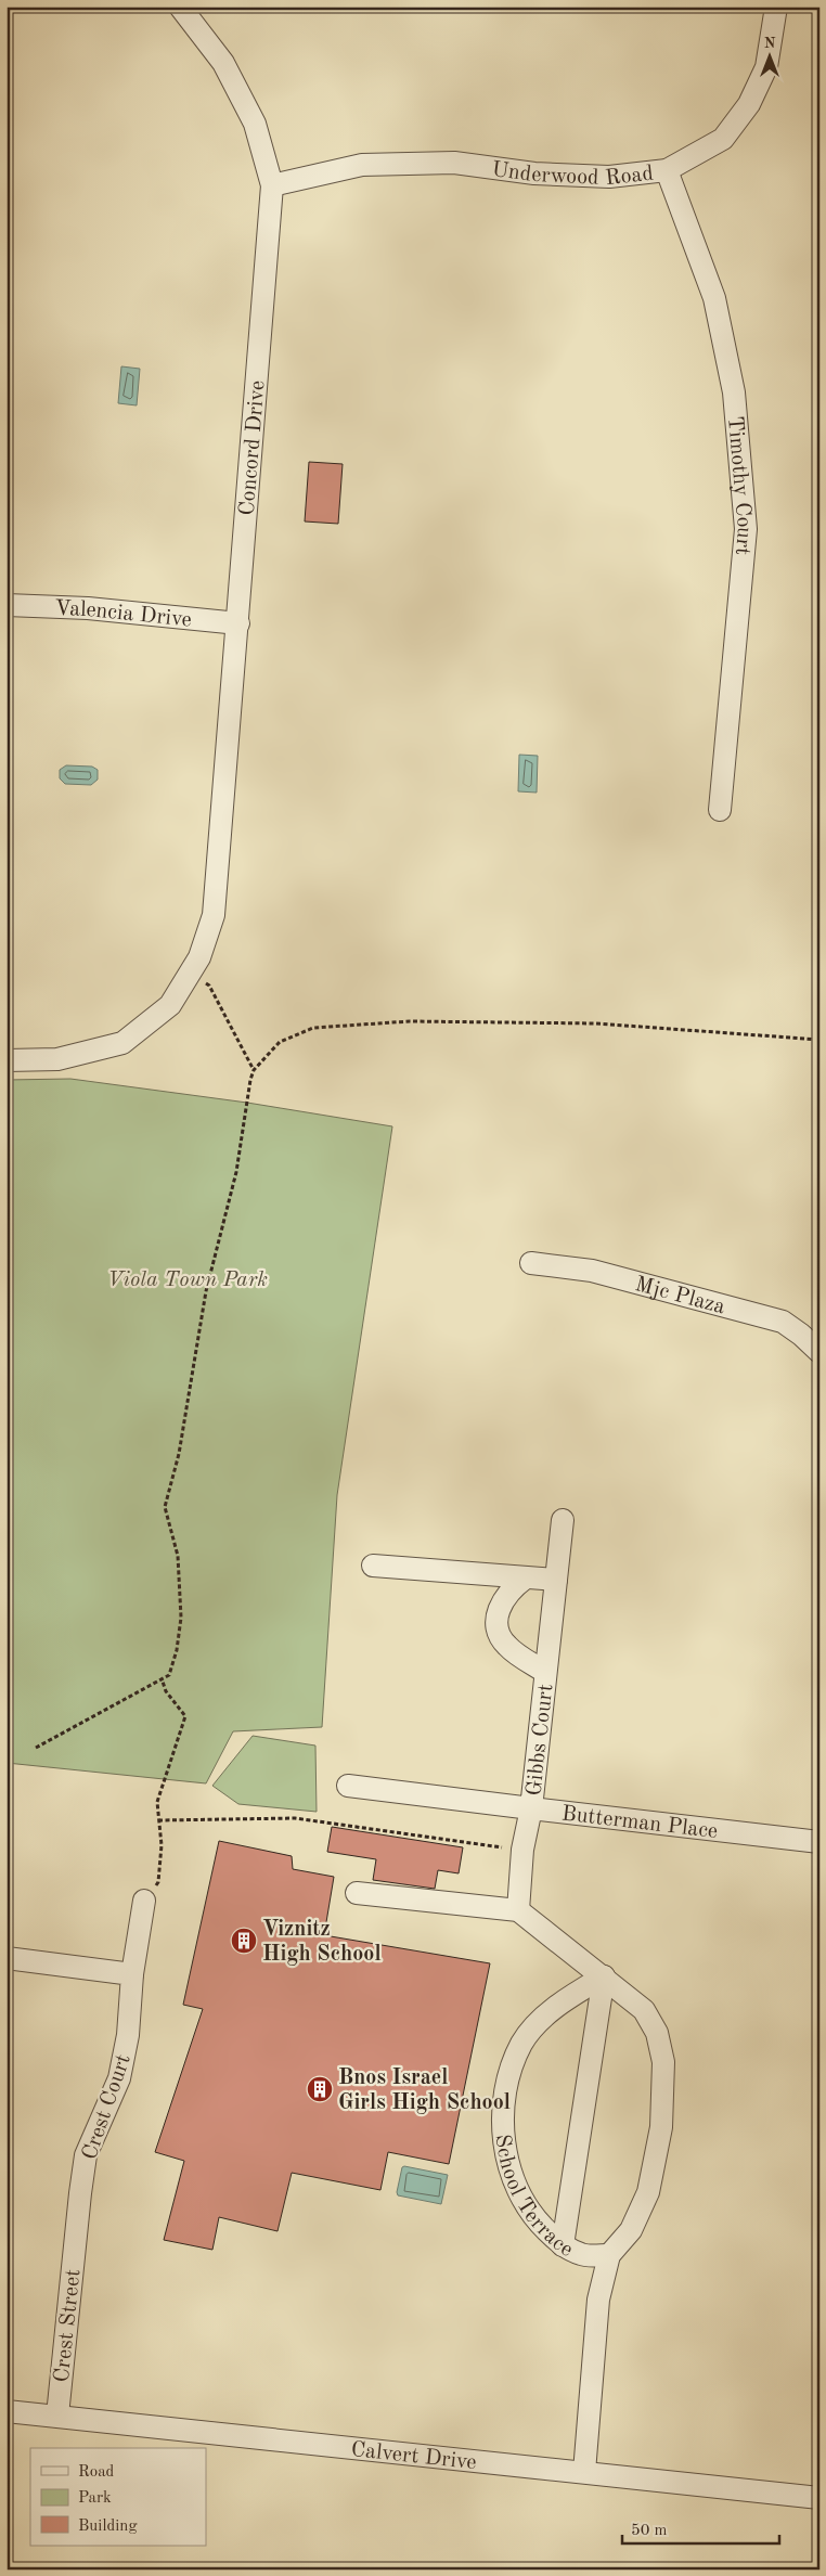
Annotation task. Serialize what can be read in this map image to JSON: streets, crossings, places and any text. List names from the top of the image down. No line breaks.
{"streets":{"street":["Underwood Road","Concord Drive","Timothy Court","Valencia Drive","Mjc Plaza","Gibbs Court","Butterman Place","Crest Court","School Terrace","Crest Street","Calvert Drive"]},"crossings":[["Underwood Road","Concord Drive"],["Underwood Road","Timothy Court"],["Concord Drive","Valencia Drive"],["Gibbs Court","Butterman Place"],["Butterman Place","School Terrace"],["Crest Court","Crest Street"],["School Terrace","Calvert Drive"],["Crest Street","Calvert Drive"]],"parks":["Viola Town Park"],"places":{"building":["Viznitz High School","Bnos Israel Girls High School"]},"legend":["Road","Park","Building"],"scale_bar":"50 m","north":"top"}
